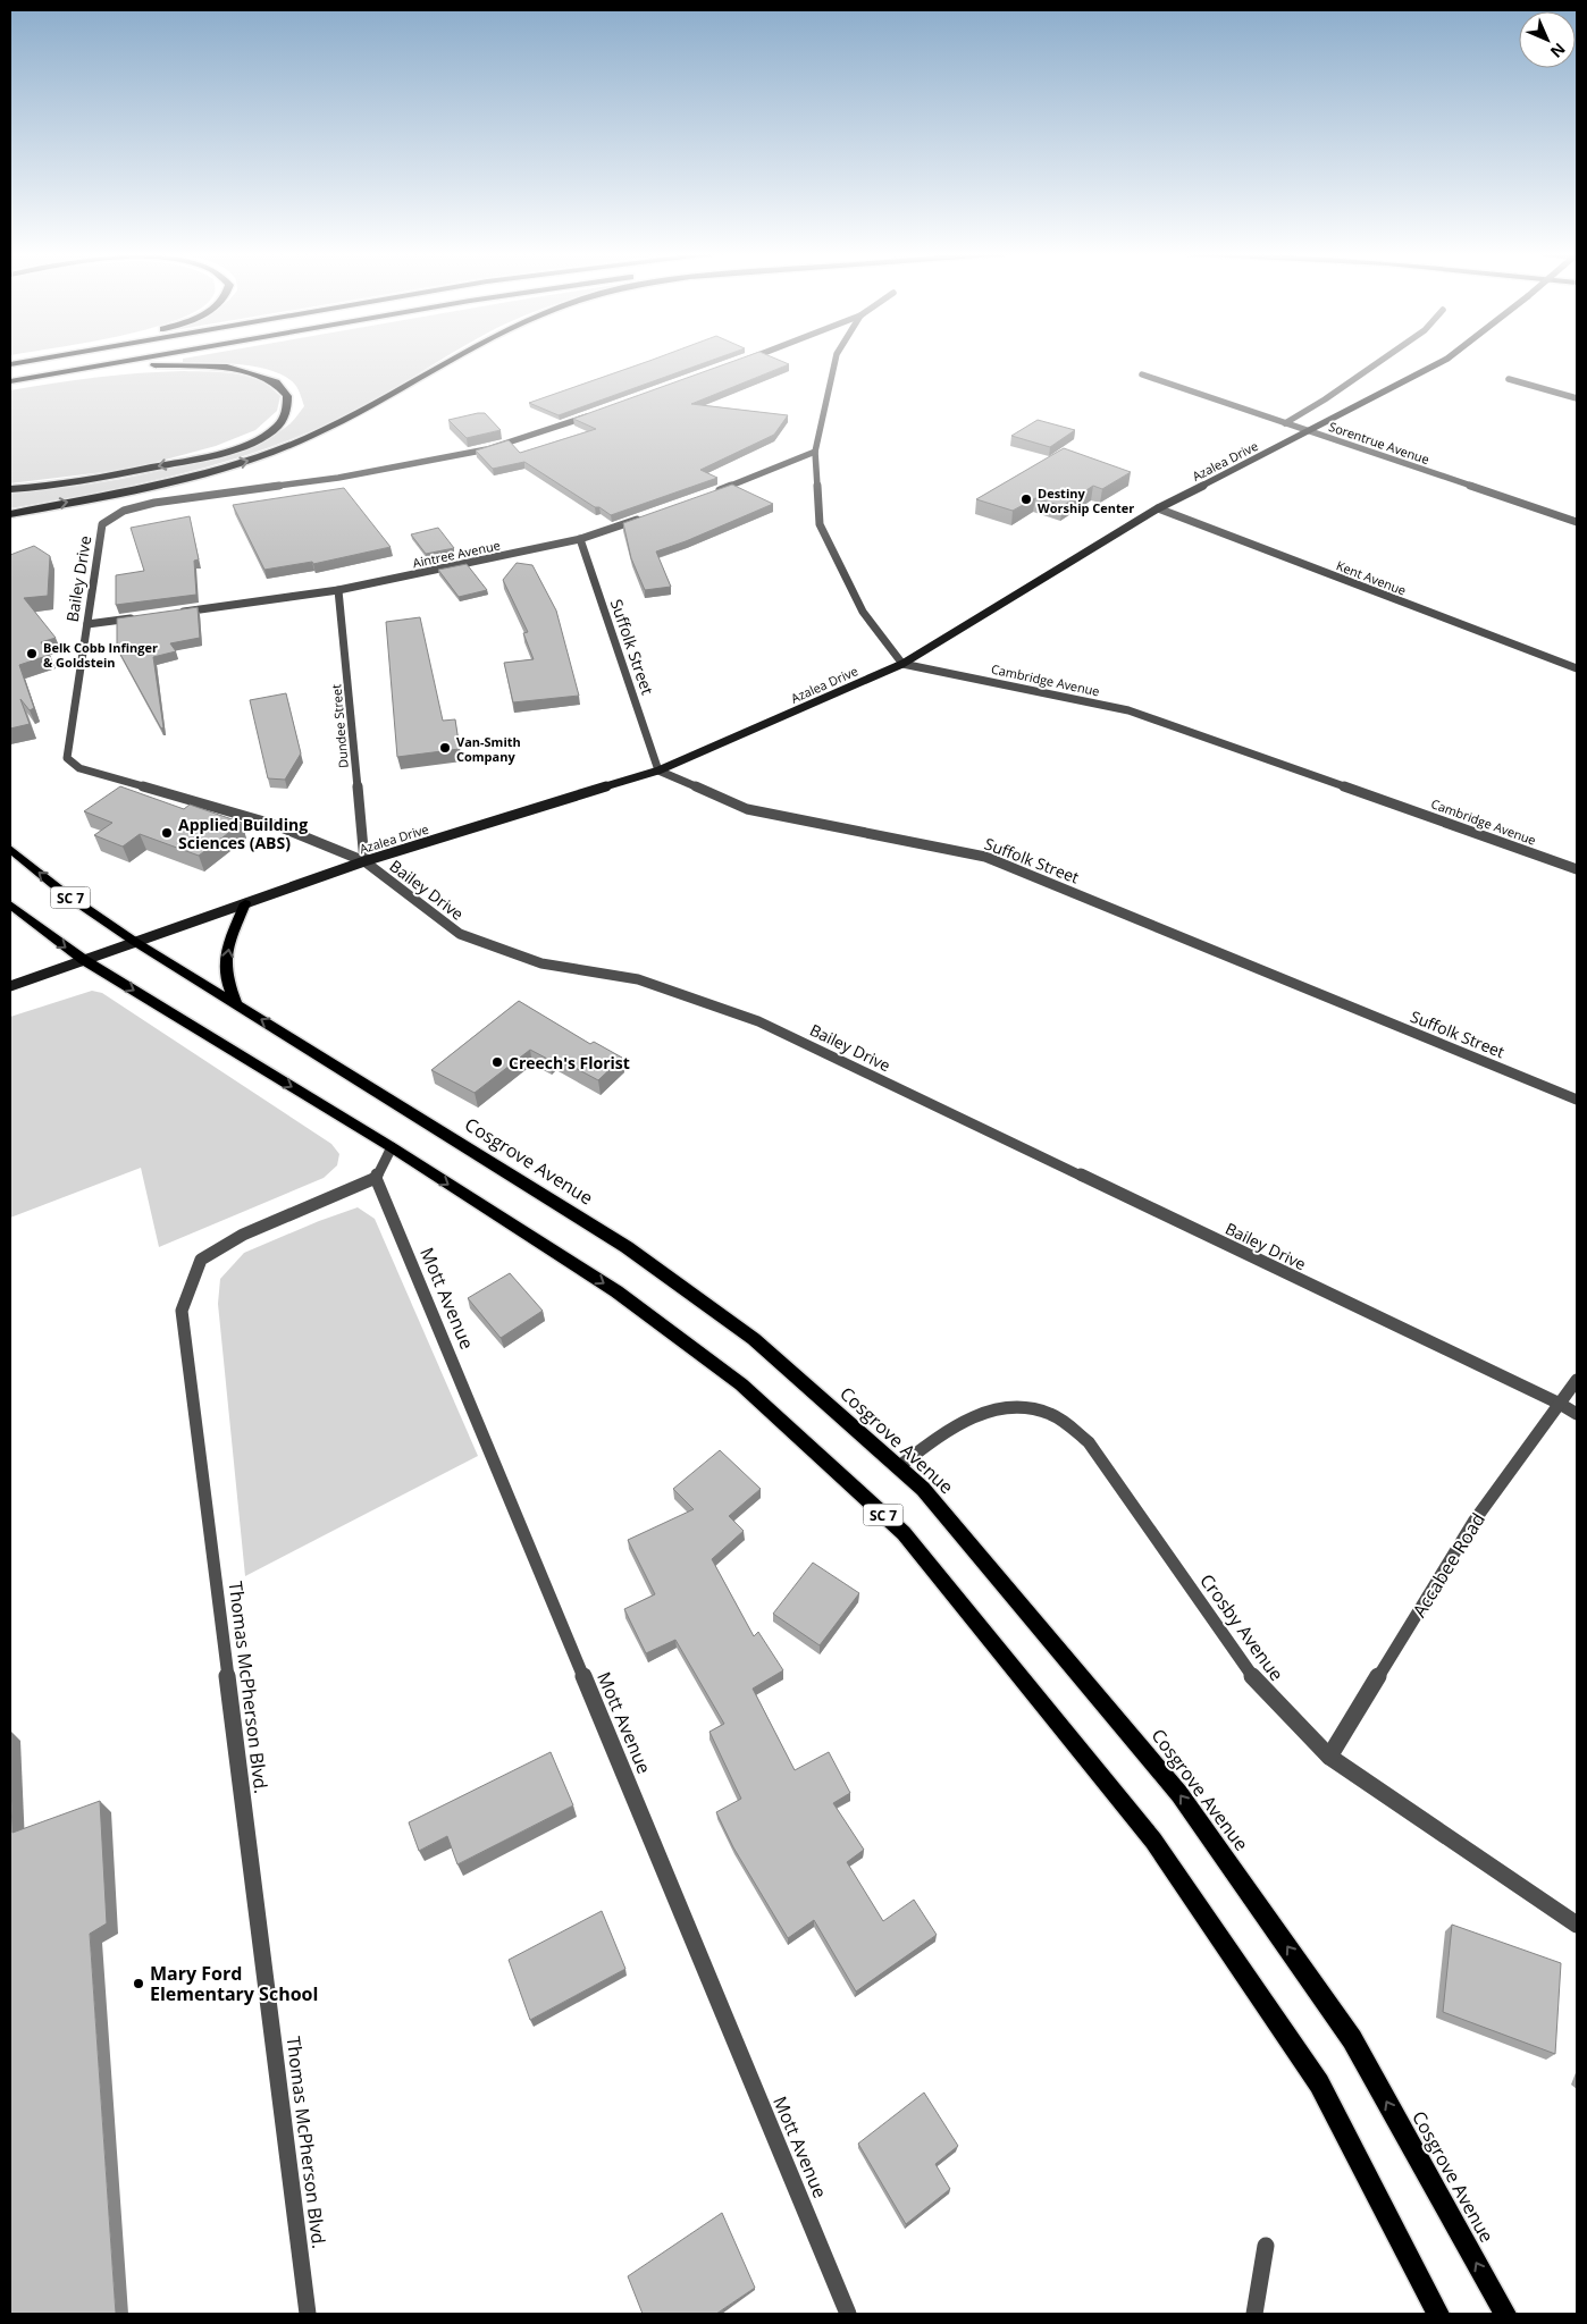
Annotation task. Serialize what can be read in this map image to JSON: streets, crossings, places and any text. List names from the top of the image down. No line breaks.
{"streets":{"main road":["SC 7","Cosgrove Avenue"],"street":["Sorentrue Avenue","Azalea Drive","Aintree Avenue","Kent Avenue","Bailey Drive","Suffolk Street","Cambridge Avenue","Dundee Street","Mott Avenue","Accabee Road","Crosby Avenue","Thomas McPherson Blvd."]},"crossings":[["Sorentrue Avenue","Azalea Drive"],["Azalea Drive","Kent Avenue"],["Azalea Drive","Bailey Drive"],["Azalea Drive","Suffolk Street"],["Azalea Drive","Cambridge Avenue"],["Azalea Drive","Dundee Street"],["Azalea Drive","SC 7"],["Azalea Drive","Cosgrove Avenue"],["Aintree Avenue","Suffolk Street"],["Aintree Avenue","Dundee Street"],["Bailey Drive","Dundee Street"],["Bailey Drive","Accabee Road"],["Cosgrove Avenue","Crosby Avenue"],["Mott Avenue","Thomas McPherson Blvd."],["Accabee Road","Crosby Avenue"]],"places":["Destiny Worship Center","Belk Cobb Infinger & Goldstein","Van-Smith Company","Applied Building Sciences (ABS)","Creech's Florist","Mary Ford Elementary School"],"north":"bottom right"}
